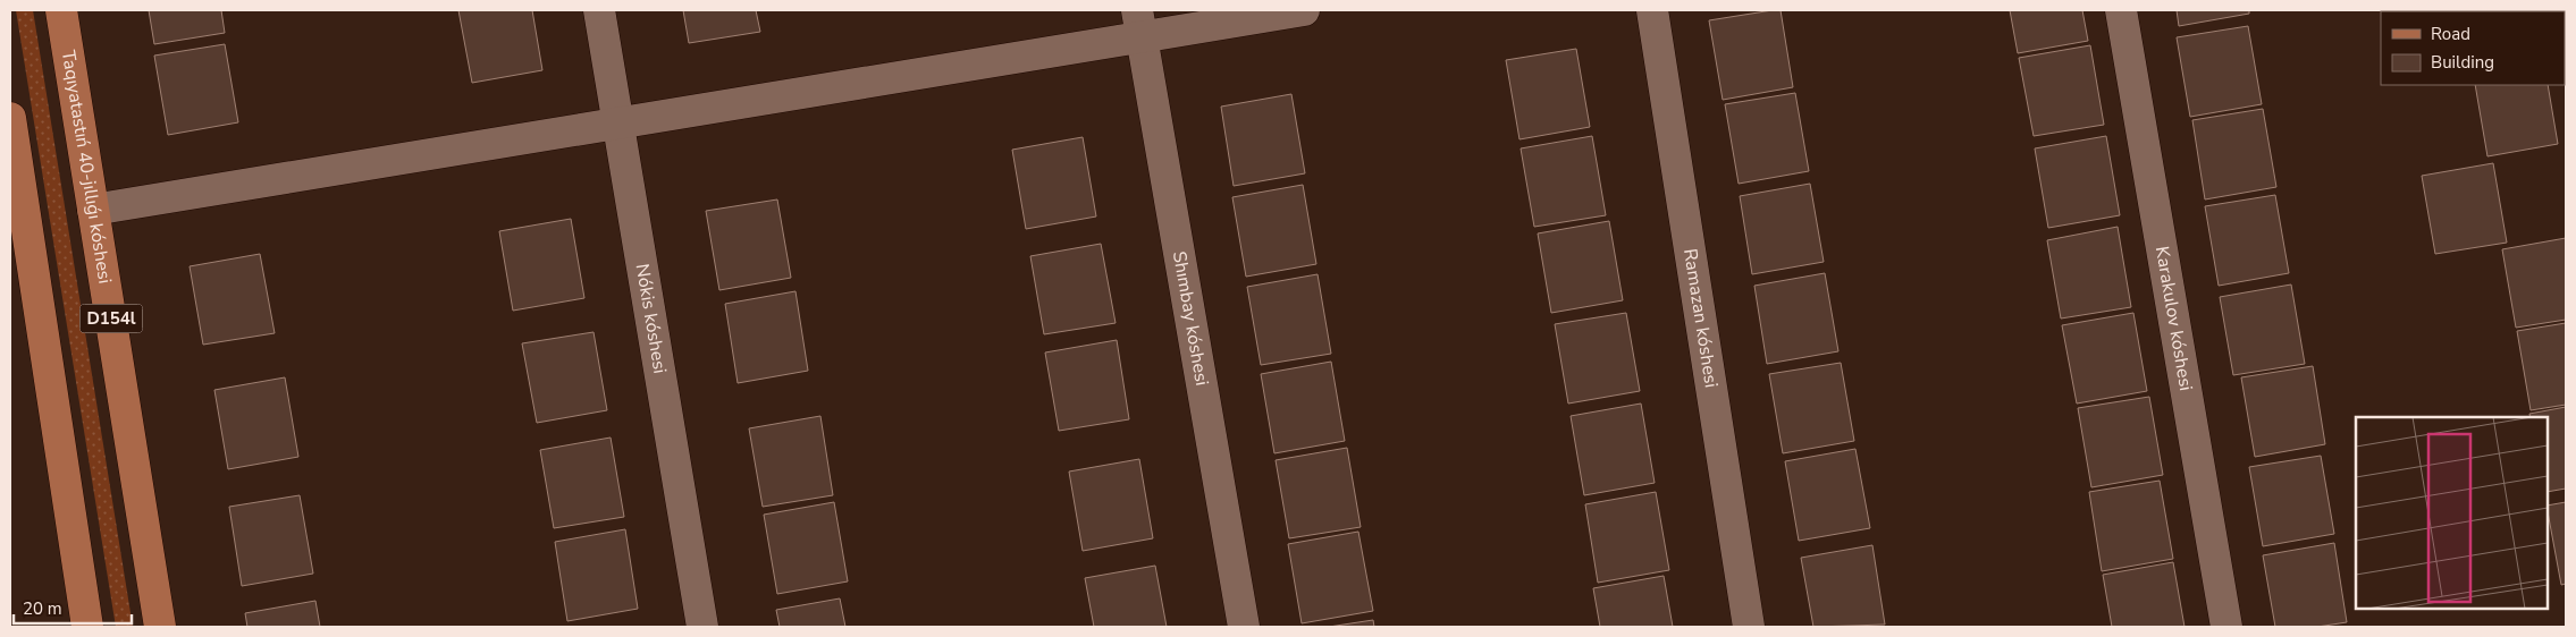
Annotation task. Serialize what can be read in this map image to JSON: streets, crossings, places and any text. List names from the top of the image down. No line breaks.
{"streets":{"main road":["Taqıyatastıń 40-jıllıǵı kóshesi","D154l"],"street":["Nókis kóshesi","Shımbay kóshesi","Ramazan kóshesi","Karakulov kóshesi"]},"legend":["Road","Building"],"scale_bar":"20 m"}
